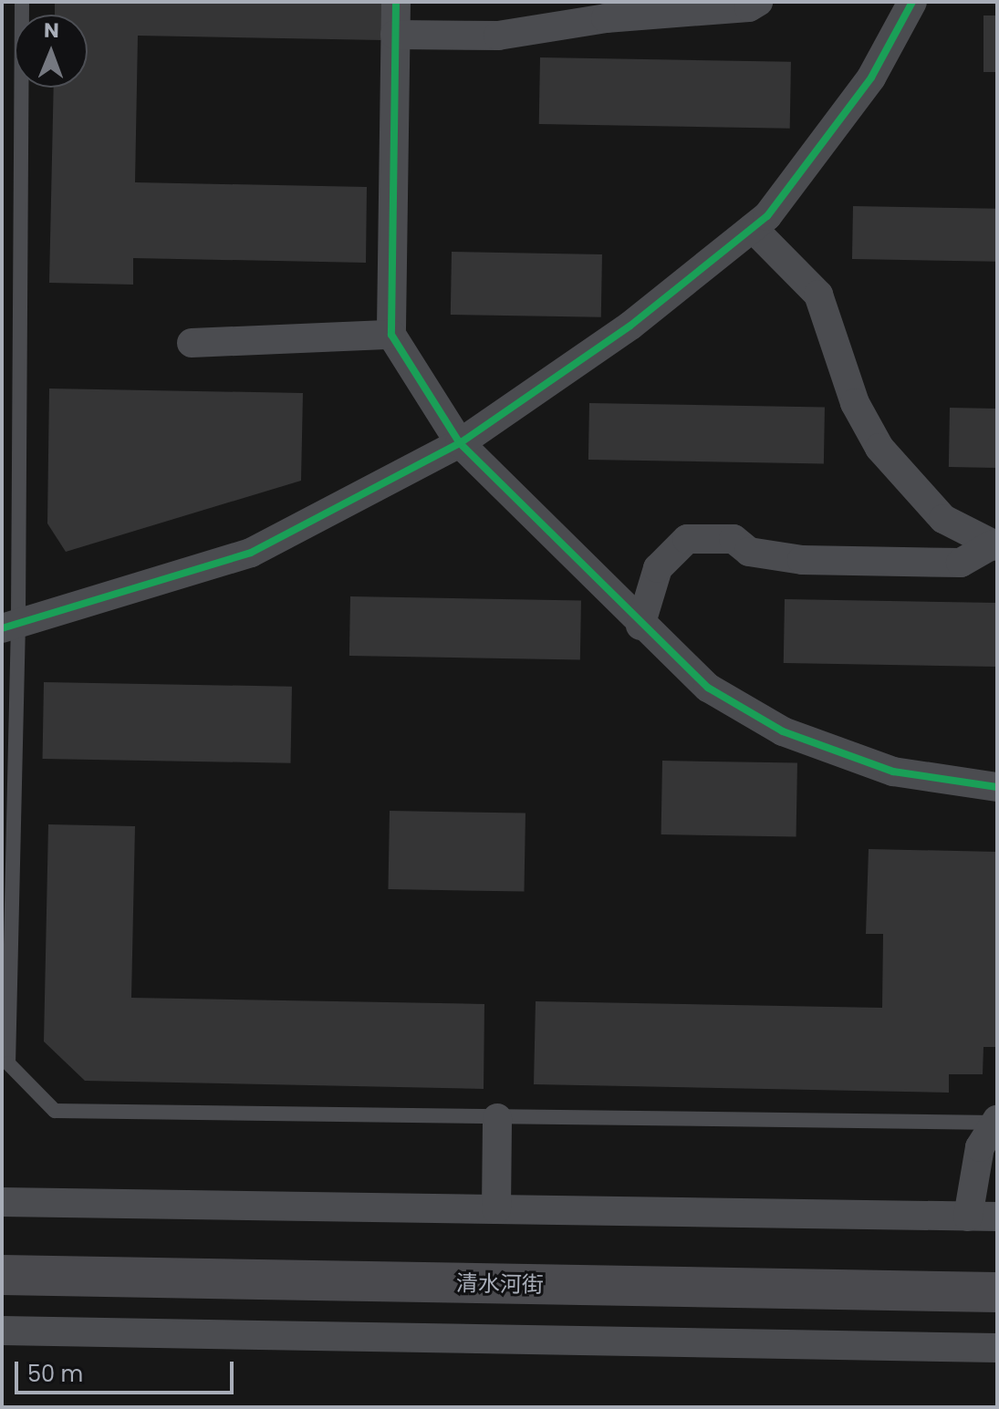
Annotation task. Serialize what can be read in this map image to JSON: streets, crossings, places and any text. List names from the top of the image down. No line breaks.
{"streets":{"street":["清水河街"]},"scale_bar":"50 m","north":"top"}
